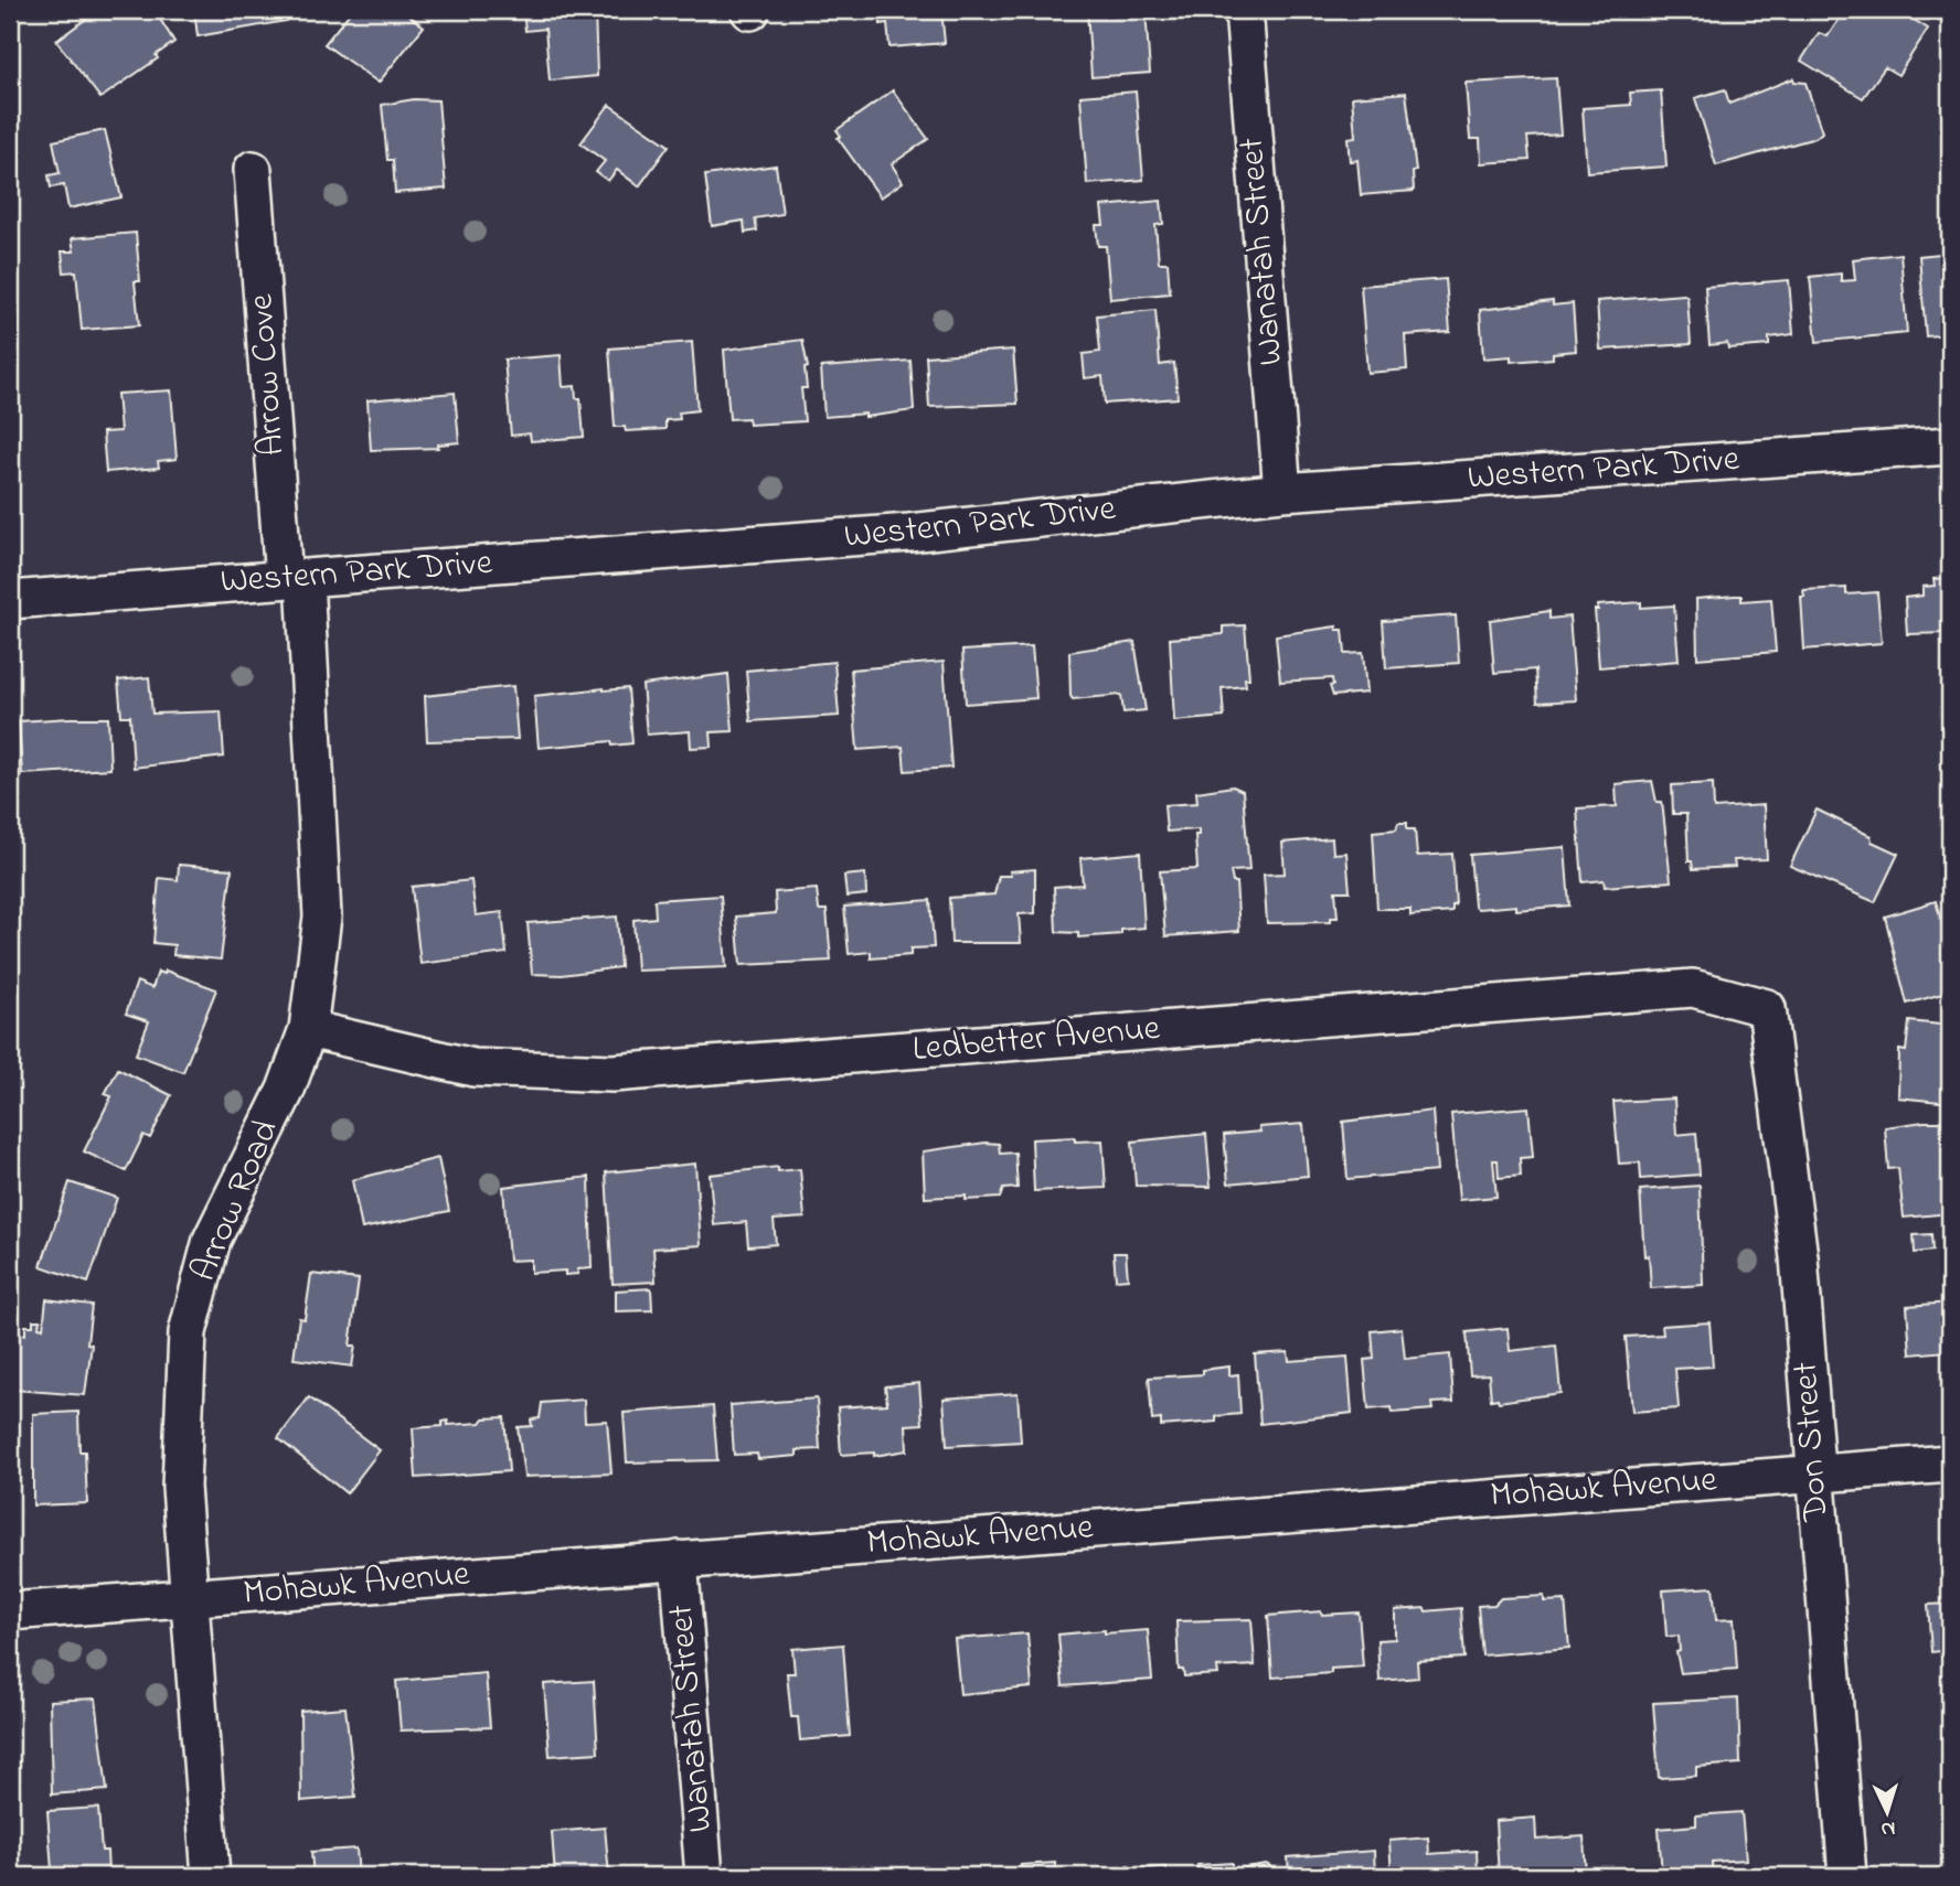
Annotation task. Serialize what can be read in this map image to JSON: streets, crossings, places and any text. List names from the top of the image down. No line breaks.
{"streets":{"street":["Wanatah Street","Arrow Cove","Western Park Drive","Ledbetter Avenue","Arrow Road","Don Street","Mohawk Avenue"]},"crossings":[["Wanatah Street","Western Park Drive"],["Wanatah Street","Mohawk Avenue"],["Arrow Cove","Western Park Drive"],["Arrow Cove","Arrow Road"],["Western Park Drive","Arrow Road"],["Ledbetter Avenue","Arrow Road"],["Ledbetter Avenue","Don Street"],["Arrow Road","Mohawk Avenue"],["Don Street","Mohawk Avenue"]],"north":"bottom"}
